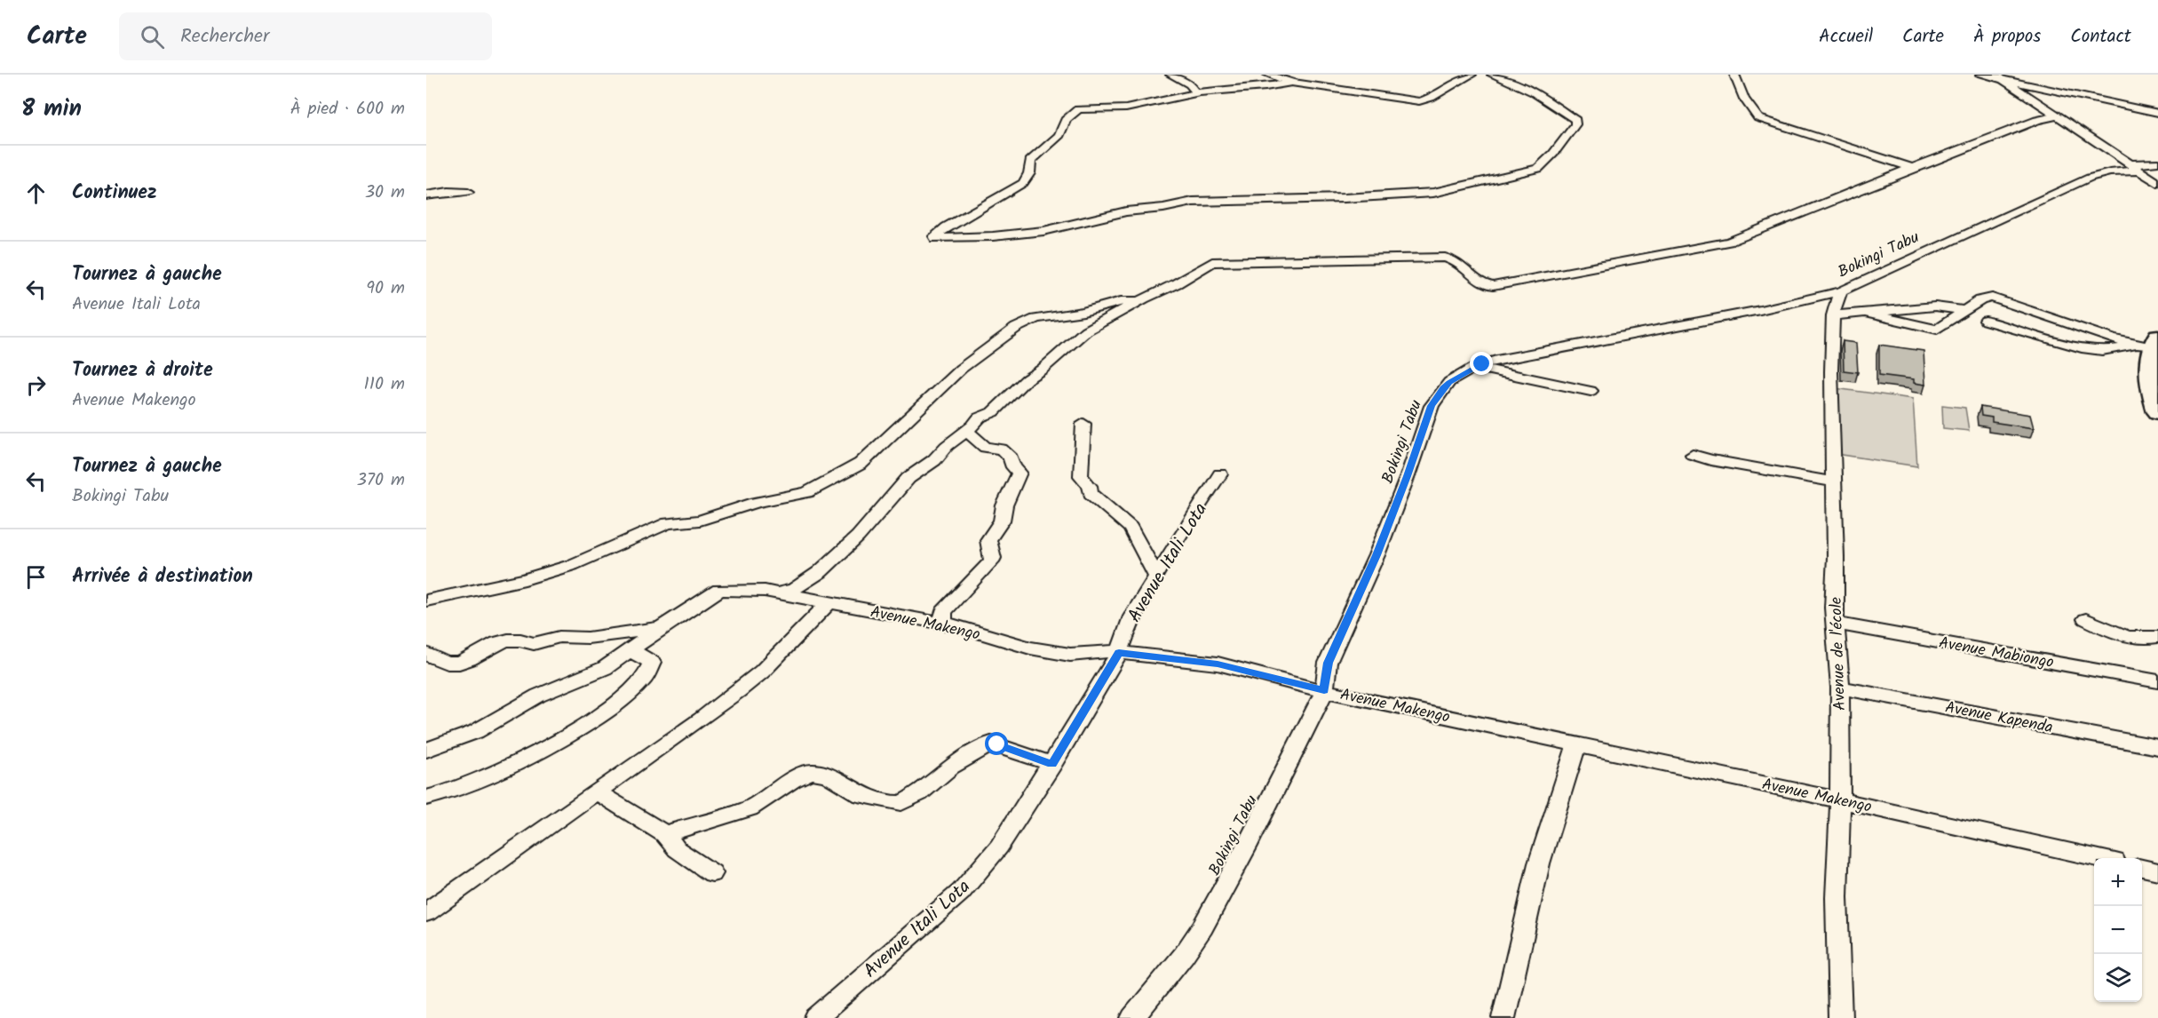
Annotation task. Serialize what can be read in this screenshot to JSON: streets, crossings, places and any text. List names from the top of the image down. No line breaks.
{"streets":{"street":["Bokingi Tabu","Avenue Itali Lota","Avenue Makengo","Avenue Mabiongo","Avenue de l'école","Avenue Kapenda"]},"crossings":[["Bokingi Tabu","Avenue Makengo"],["Bokingi Tabu","Avenue de l'école"],["Avenue Itali Lota","Avenue Makengo"],["Avenue Makengo","Avenue de l'école"],["Avenue Mabiongo","Avenue de l'école"],["Avenue de l'école","Avenue Kapenda"]],"page":{"header":"Carte","search":"Rechercher","nav":["Accueil","Carte","À propos","Contact"],"heading":["8 min","À pied · 600 m"],"list":[["Continuez","30 m"],["Tournez à gauche","Avenue Itali Lota","90 m"],["Tournez à droite","Avenue Makengo","110 m"],["Tournez à gauche","Bokingi Tabu","370 m"],"Arrivée à destination"],"map_buttons":["+","−"]}}
